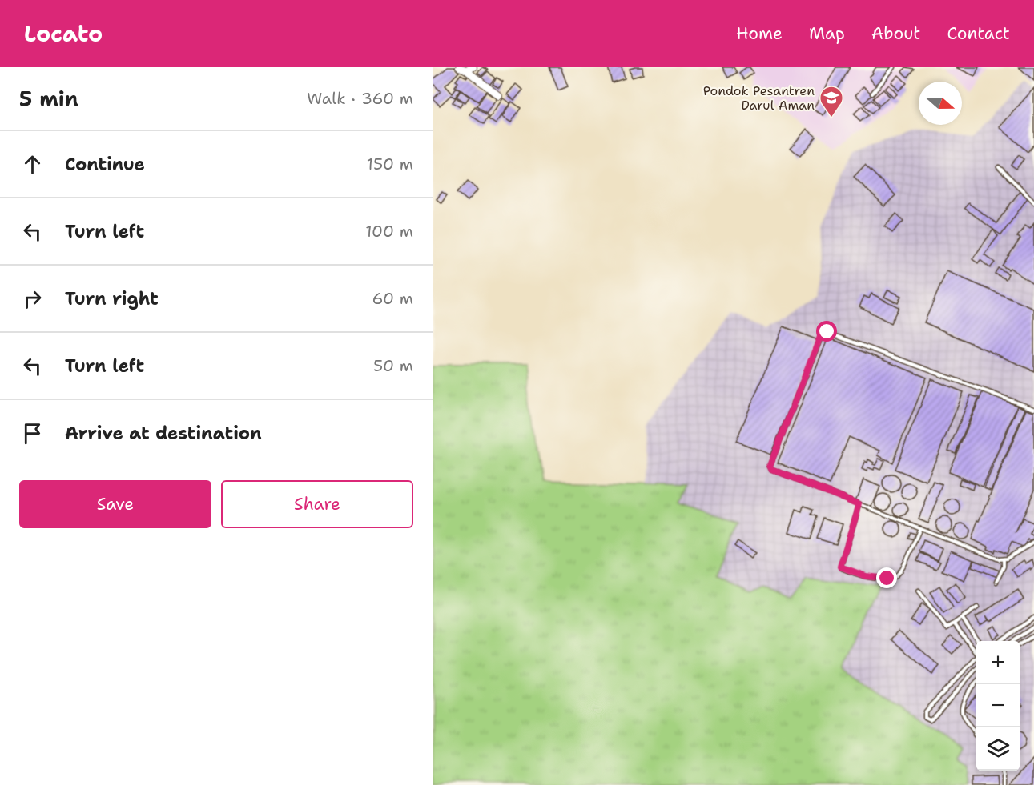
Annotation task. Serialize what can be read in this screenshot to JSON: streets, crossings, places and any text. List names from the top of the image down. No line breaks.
{"places":{"school or university":["Pondok Pesantren Darul Aman"]},"north":"right","page":{"header":"Locato","nav":["Home","Map","About","Contact"],"heading":["5 min","Walk · 360 m"],"list":[["Continue","150 m"],["Turn left","100 m"],["Turn right","60 m"],["Turn left","50 m"],"Arrive at destination"],"buttons":["Save","Share"],"map_buttons":["+","−"]}}
